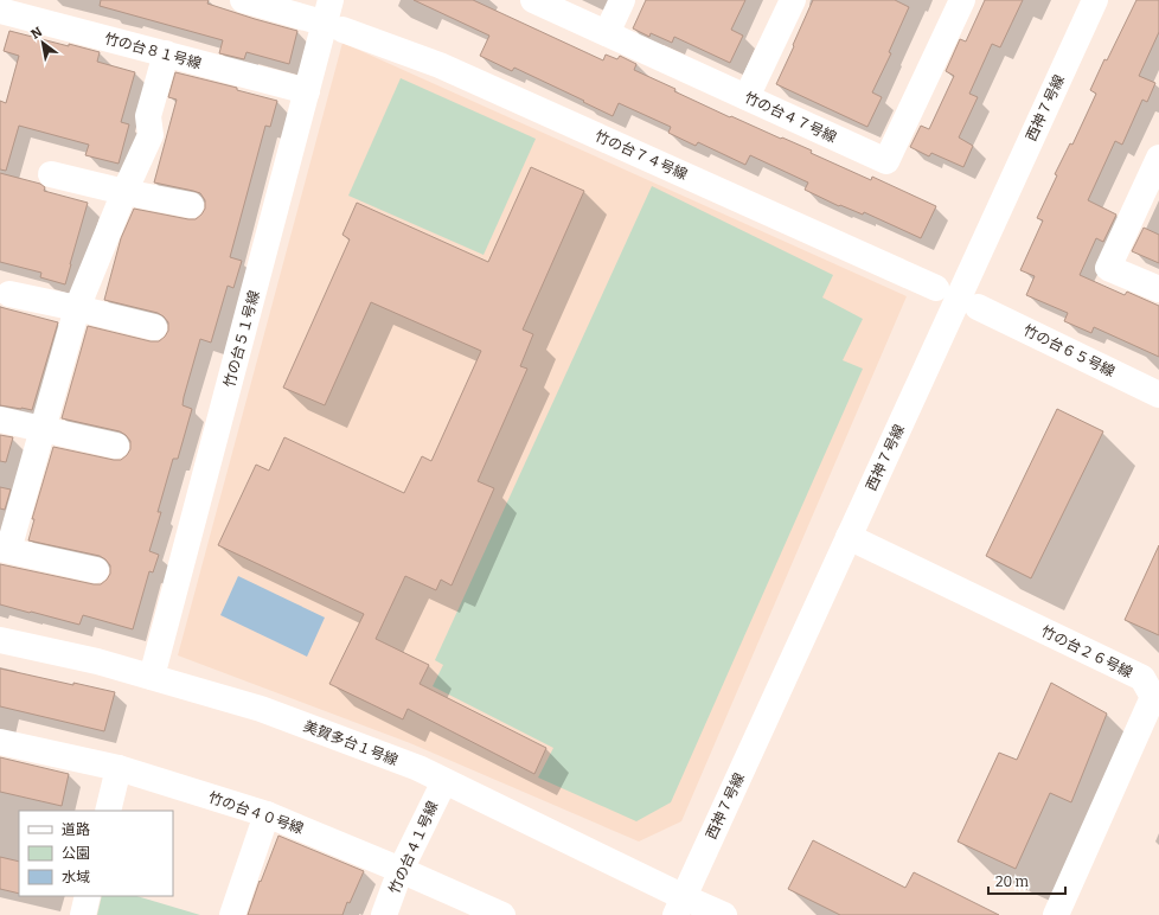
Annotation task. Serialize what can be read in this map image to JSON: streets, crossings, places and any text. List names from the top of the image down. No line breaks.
{"streets":{"street":["竹の台８１号線","西神７号線","竹の台４７号線","竹の台７４号線","竹の台５１号線","竹の台６５号線","竹の台２６号線","美賀多台１号線","竹の台４０号線","竹の台４１号線"]},"crossings":[["竹の台８１号線","竹の台５１号線"],["西神７号線","竹の台２６号線"],["西神７号線","美賀多台１号線"],["竹の台５１号線","美賀多台１号線"],["美賀多台１号線","竹の台４１号線"],["竹の台４０号線","竹の台４１号線"]],"legend":["道路","公園","水域"],"scale_bar":"20 m","north":"top left"}
